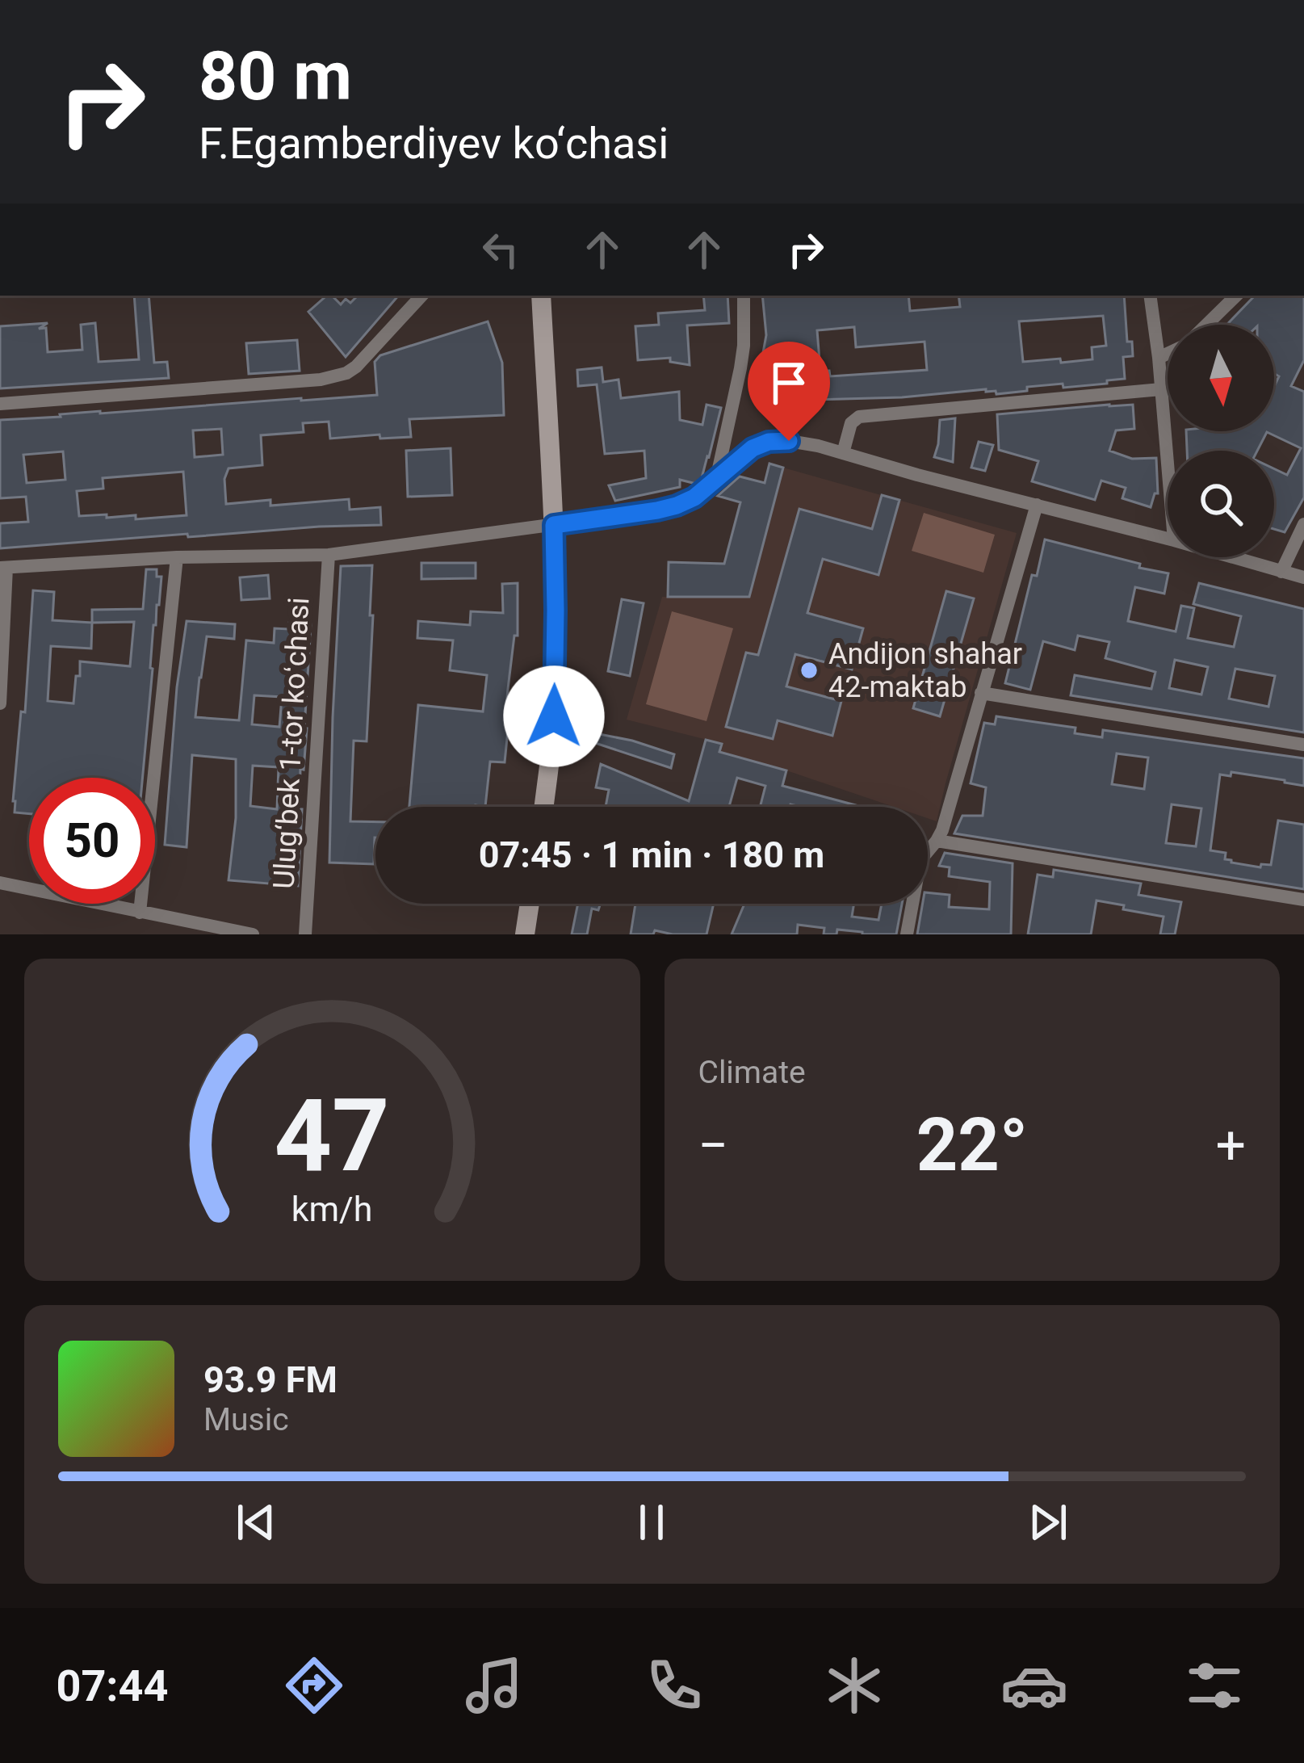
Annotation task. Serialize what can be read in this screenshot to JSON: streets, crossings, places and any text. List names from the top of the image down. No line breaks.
{"streets":{"street":["Ulug‘bek 1-tor koʻchasi"]},"places":["Andijon shahar 42-maktab"],"north":"bottom","page":{"turn":["80 m","F.Egamberdiyev kо‘chasi"],"limit":"50","trip":"07:45 · 1 min · 180 m","tile":"Climate","heat":["−","22°","+"],"song":["93.9 FM","Music"],"tabs":"07:44","gauge":["47","km/h"]}}
